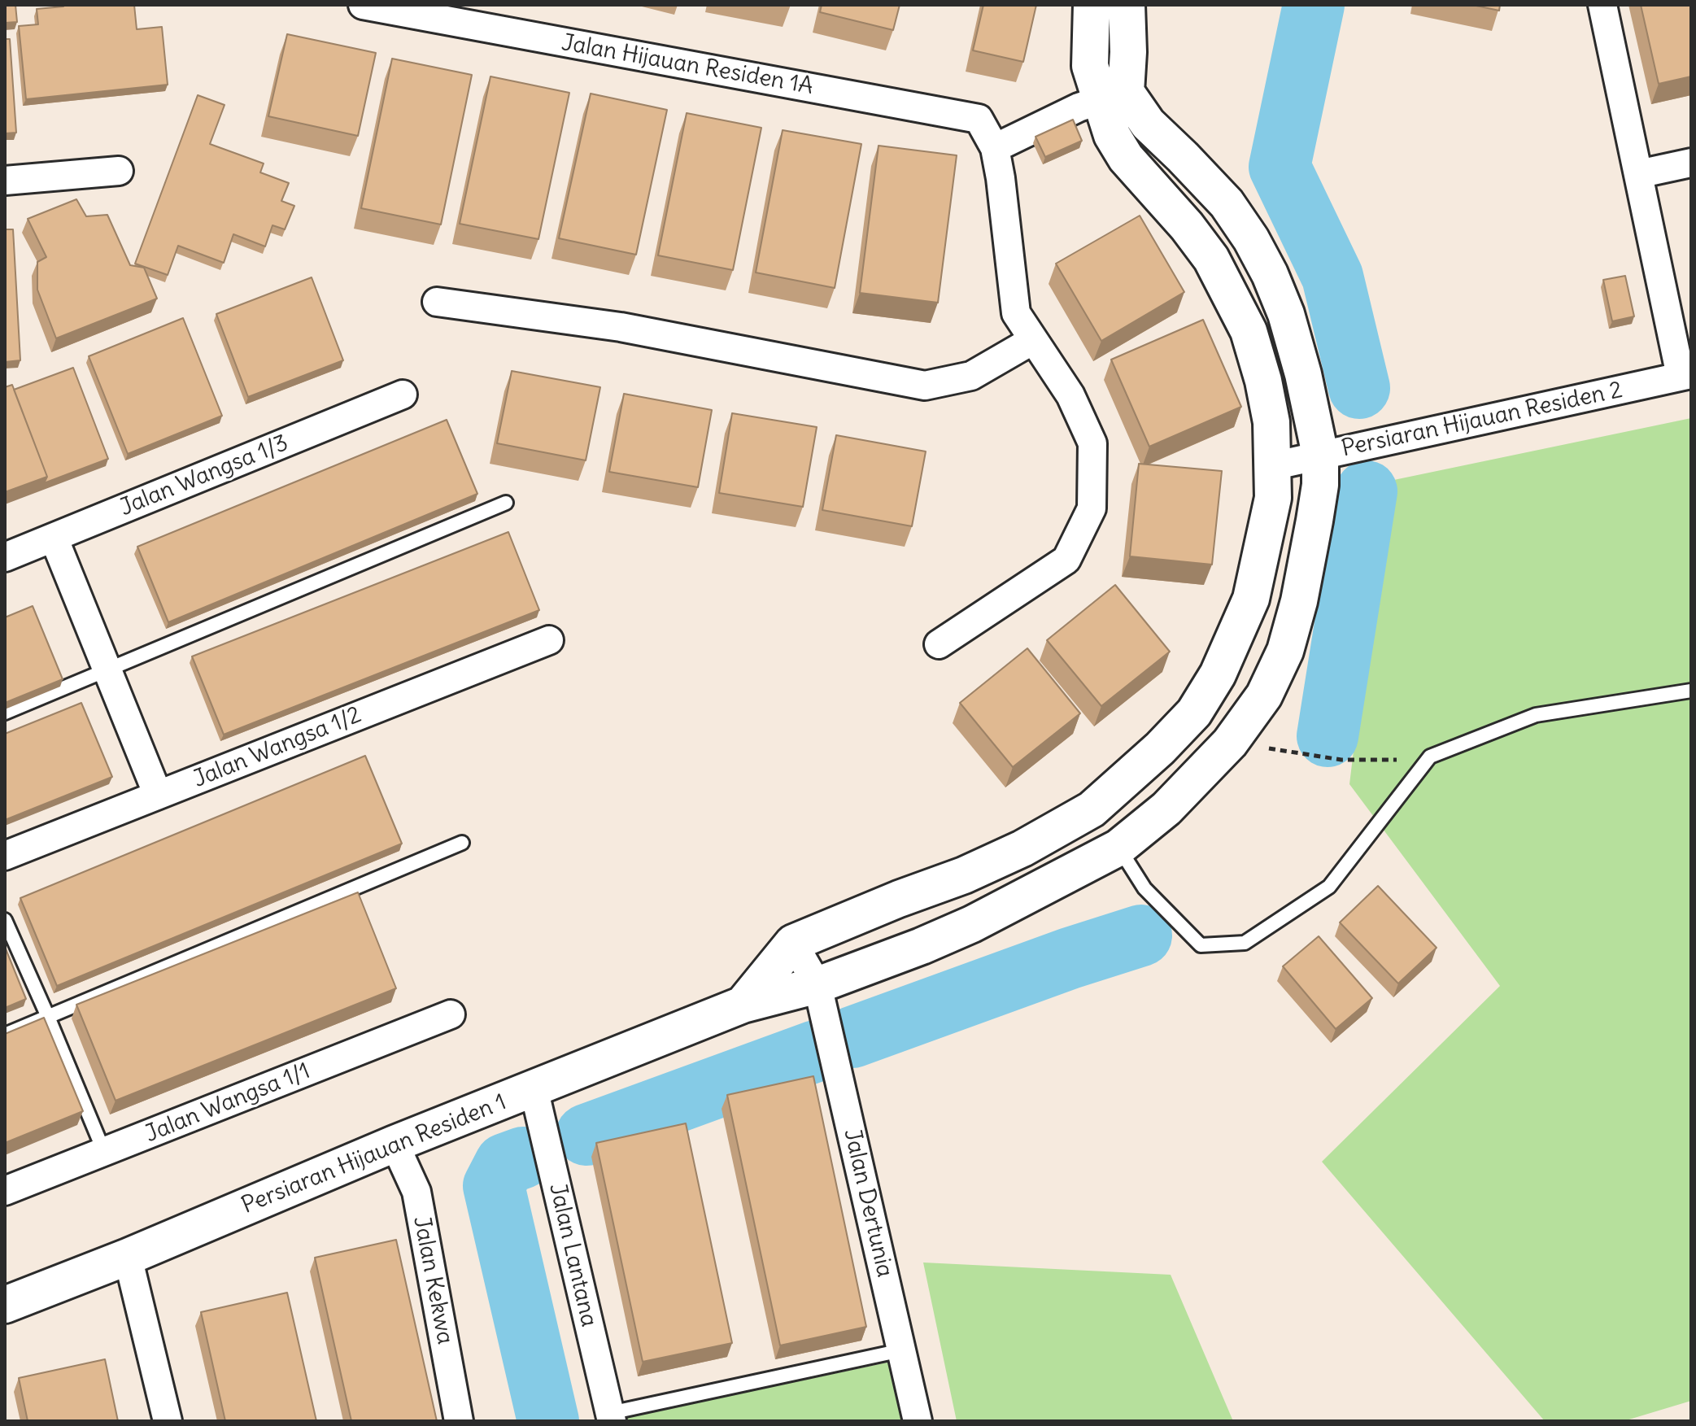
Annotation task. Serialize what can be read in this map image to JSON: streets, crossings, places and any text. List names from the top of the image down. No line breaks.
{"streets":{"street":["Jalan Hijauan Residen 1A","Persiaran Hijauan Residen 2","Jalan Wangsa 1/3","Jalan Wangsa 1/2","Jalan Wangsa 1/1","Persiaran Hijauan Residen 1","Jalan Dertunia","Jalan Lantana","Jalan Kekwa"]},"crossings":[["Persiaran Hijauan Residen 2","Persiaran Hijauan Residen 1"],["Persiaran Hijauan Residen 1","Jalan Dertunia"],["Persiaran Hijauan Residen 1","Jalan Lantana"],["Persiaran Hijauan Residen 1","Jalan Kekwa"]]}
